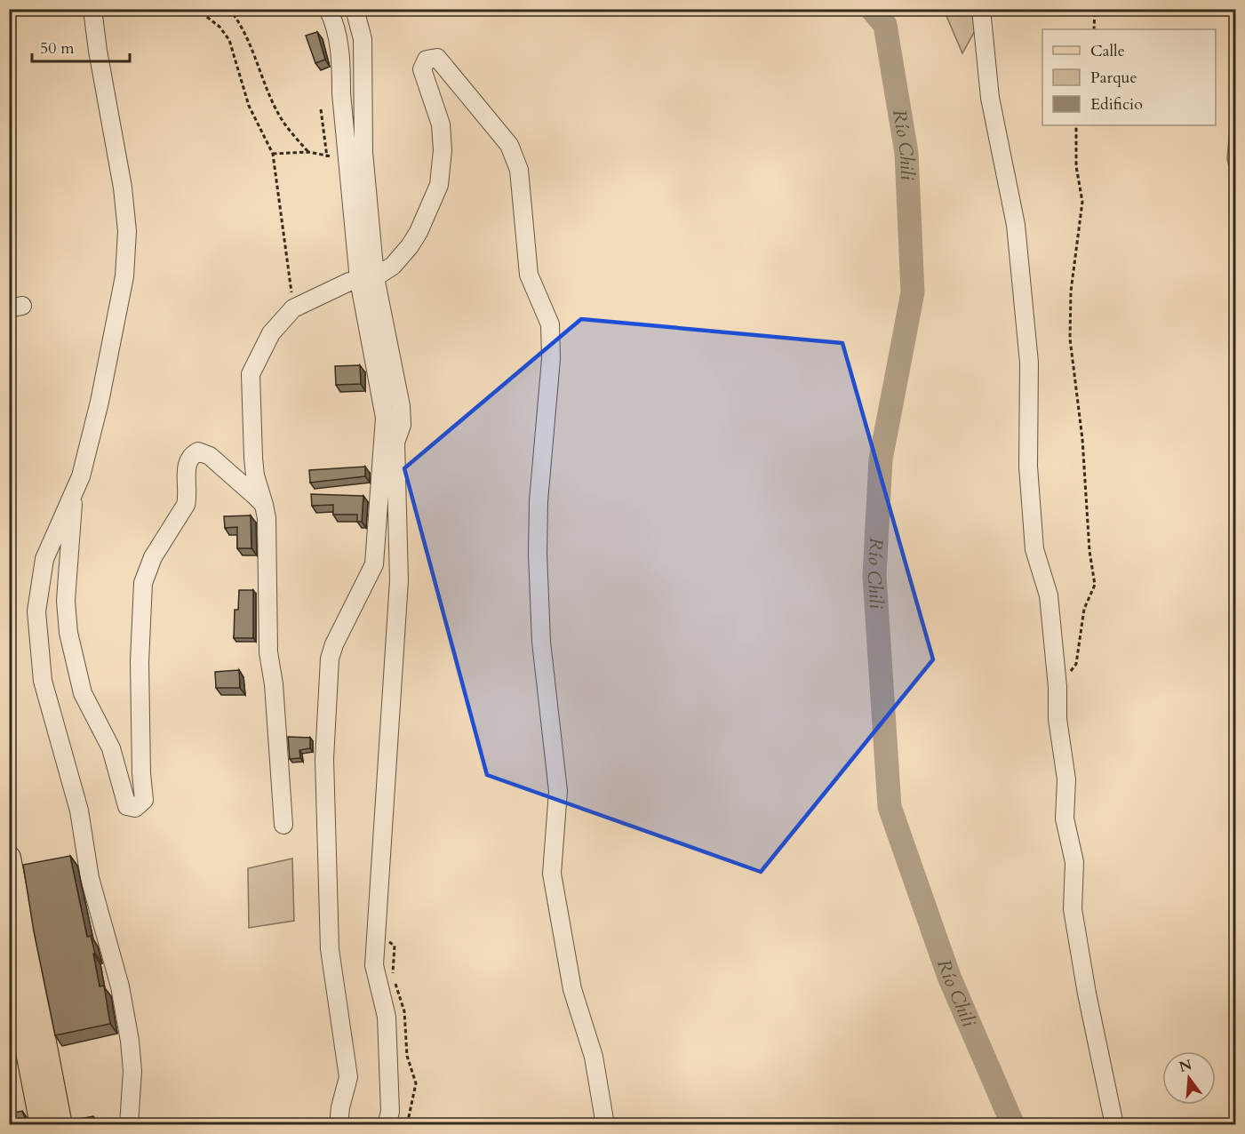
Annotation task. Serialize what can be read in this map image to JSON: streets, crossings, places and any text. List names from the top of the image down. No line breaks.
{"water":["Río Chili"],"legend":["Calle","Parque","Edificio"],"scale_bar":"50 m","north":"top"}
